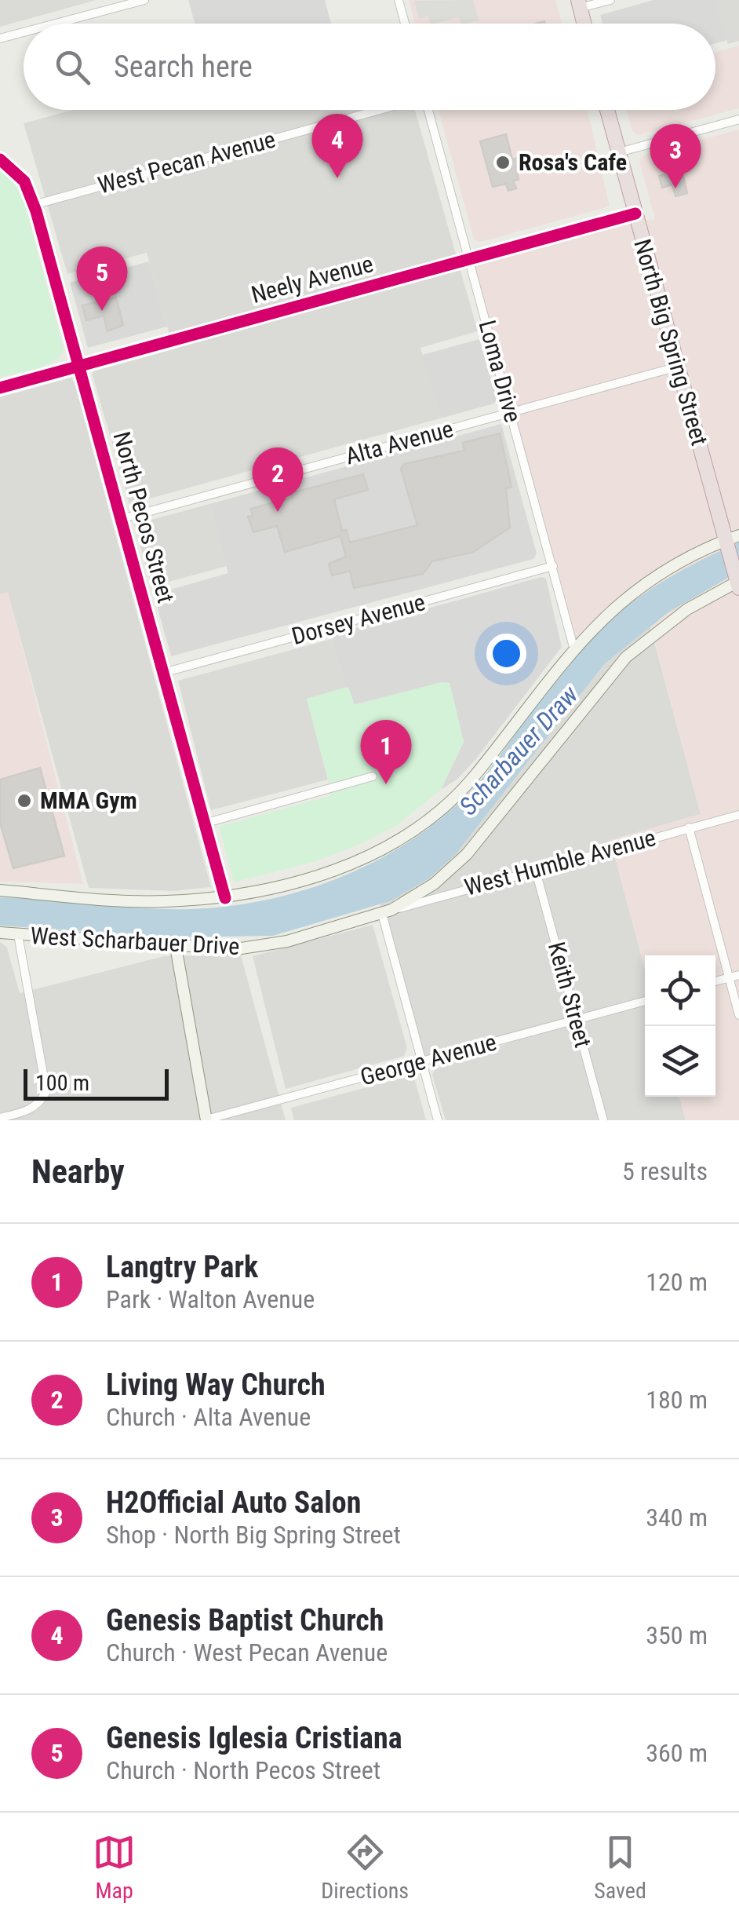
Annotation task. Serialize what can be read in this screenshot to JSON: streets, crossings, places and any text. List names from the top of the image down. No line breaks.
{"streets":{"highway":["North Big Spring Street"],"main road":["Neely Avenue","North Pecos Street","West Scharbauer Drive"],"street":["West Pecan Avenue","Loma Drive","Alta Avenue","Dorsey Avenue","West Humble Avenue","Keith Street","George Avenue"]},"crossings":[["West Pecan Avenue","North Pecos Street"],["Neely Avenue","North Big Spring Street"],["Neely Avenue","Loma Drive"],["Neely Avenue","North Pecos Street"],["North Big Spring Street","Alta Avenue"],["North Big Spring Street","West Scharbauer Drive"],["Loma Drive","Alta Avenue"],["Loma Drive","Dorsey Avenue"],["Loma Drive","West Scharbauer Drive"],["Alta Avenue","North Pecos Street"],["North Pecos Street","Dorsey Avenue"],["North Pecos Street","West Scharbauer Drive"],["West Humble Avenue","West Scharbauer Drive"],["West Humble Avenue","Keith Street"],["Keith Street","George Avenue"]],"water":["Scharbauer Draw"],"places":["Rosa's Cafe","MMA Gym"],"scale_bar":"100 m","page":{"search":"Search here","pins":["4","3","5","2","1"],"scale":"100 m","heading":["Nearby","5 results"],"list":[{"mark":"1","name":"Langtry Park","note":"Park · Walton Avenue","value":"120 m"},{"mark":"2","name":"Living Way Church","note":"Church · Alta Avenue","value":"180 m"},{"mark":"3","name":"H2Official Auto Salon","note":"Shop · North Big Spring Street","value":"340 m"},{"mark":"4","name":"Genesis Baptist Church","note":"Church · West Pecan Avenue","value":"350 m"},{"mark":"5","name":"Genesis Iglesia Cristiana","note":"Church · North Pecos Street","value":"360 m"}],"nav":["Map","Directions","Saved"]}}
